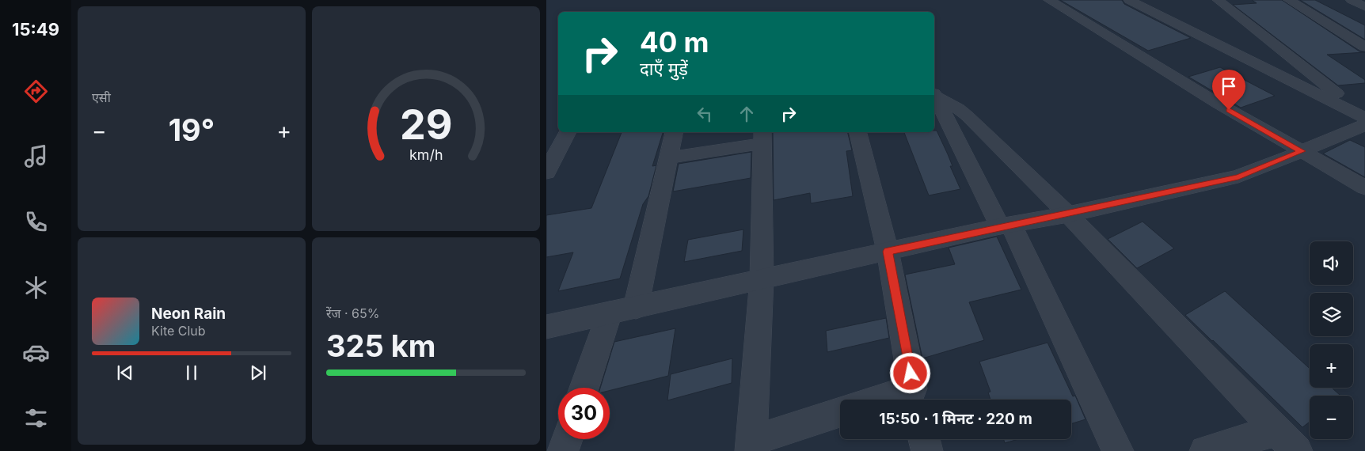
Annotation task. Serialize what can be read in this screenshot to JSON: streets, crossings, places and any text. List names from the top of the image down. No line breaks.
{"page":{"tabs":"15:49","tile":["एसी",["रेंज · 65%","325 km"]],"turn":["40 m","दाएँ मुड़ें"],"heat":["−","19°","+"],"map_buttons":["+","−"],"song":["Neon Rain","Kite Club"],"limit":"30","trip":"15:50 · 1 मिनट · 220 m","gauge":["29","km/h"]}}
